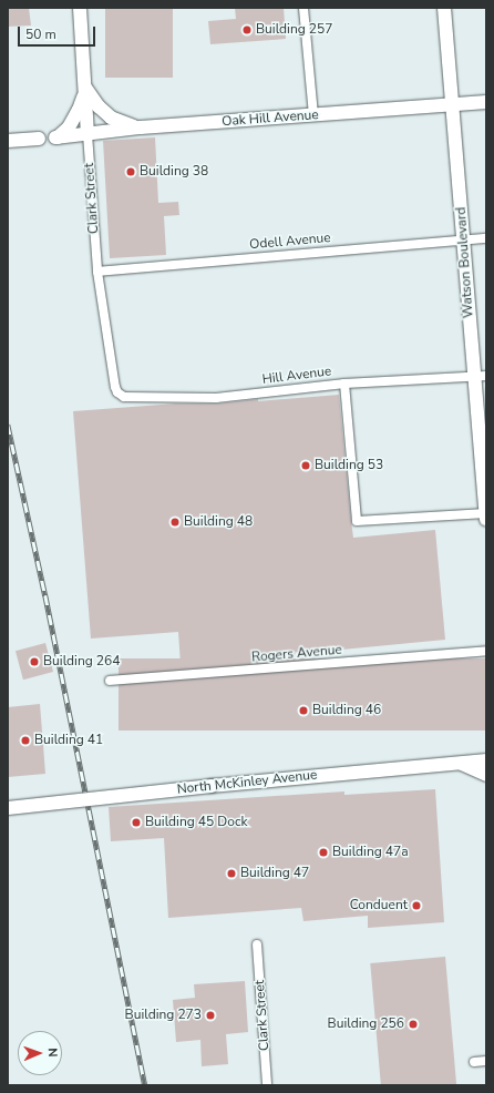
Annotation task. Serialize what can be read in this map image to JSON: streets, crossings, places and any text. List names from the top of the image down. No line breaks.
{"streets":{"street":["Oak Hill Avenue","Clark Street","Odell Avenue","Watson Boulevard","Hill Avenue","Rogers Avenue","North McKinley Avenue"]},"crossings":[["Oak Hill Avenue","Clark Street"],["Oak Hill Avenue","Watson Boulevard"],["Clark Street","Odell Avenue"],["Clark Street","Hill Avenue"],["Odell Avenue","Watson Boulevard"],["Watson Boulevard","Hill Avenue"]],"places":["Building 257","Building 38","Building 53","Building 48","Building 264","Building 46","Building 41","Building 45 Dock","Building 47a","Building 47","Conduent","Building 273","Building 256"],"scale_bar":"50 m","north":"right"}
